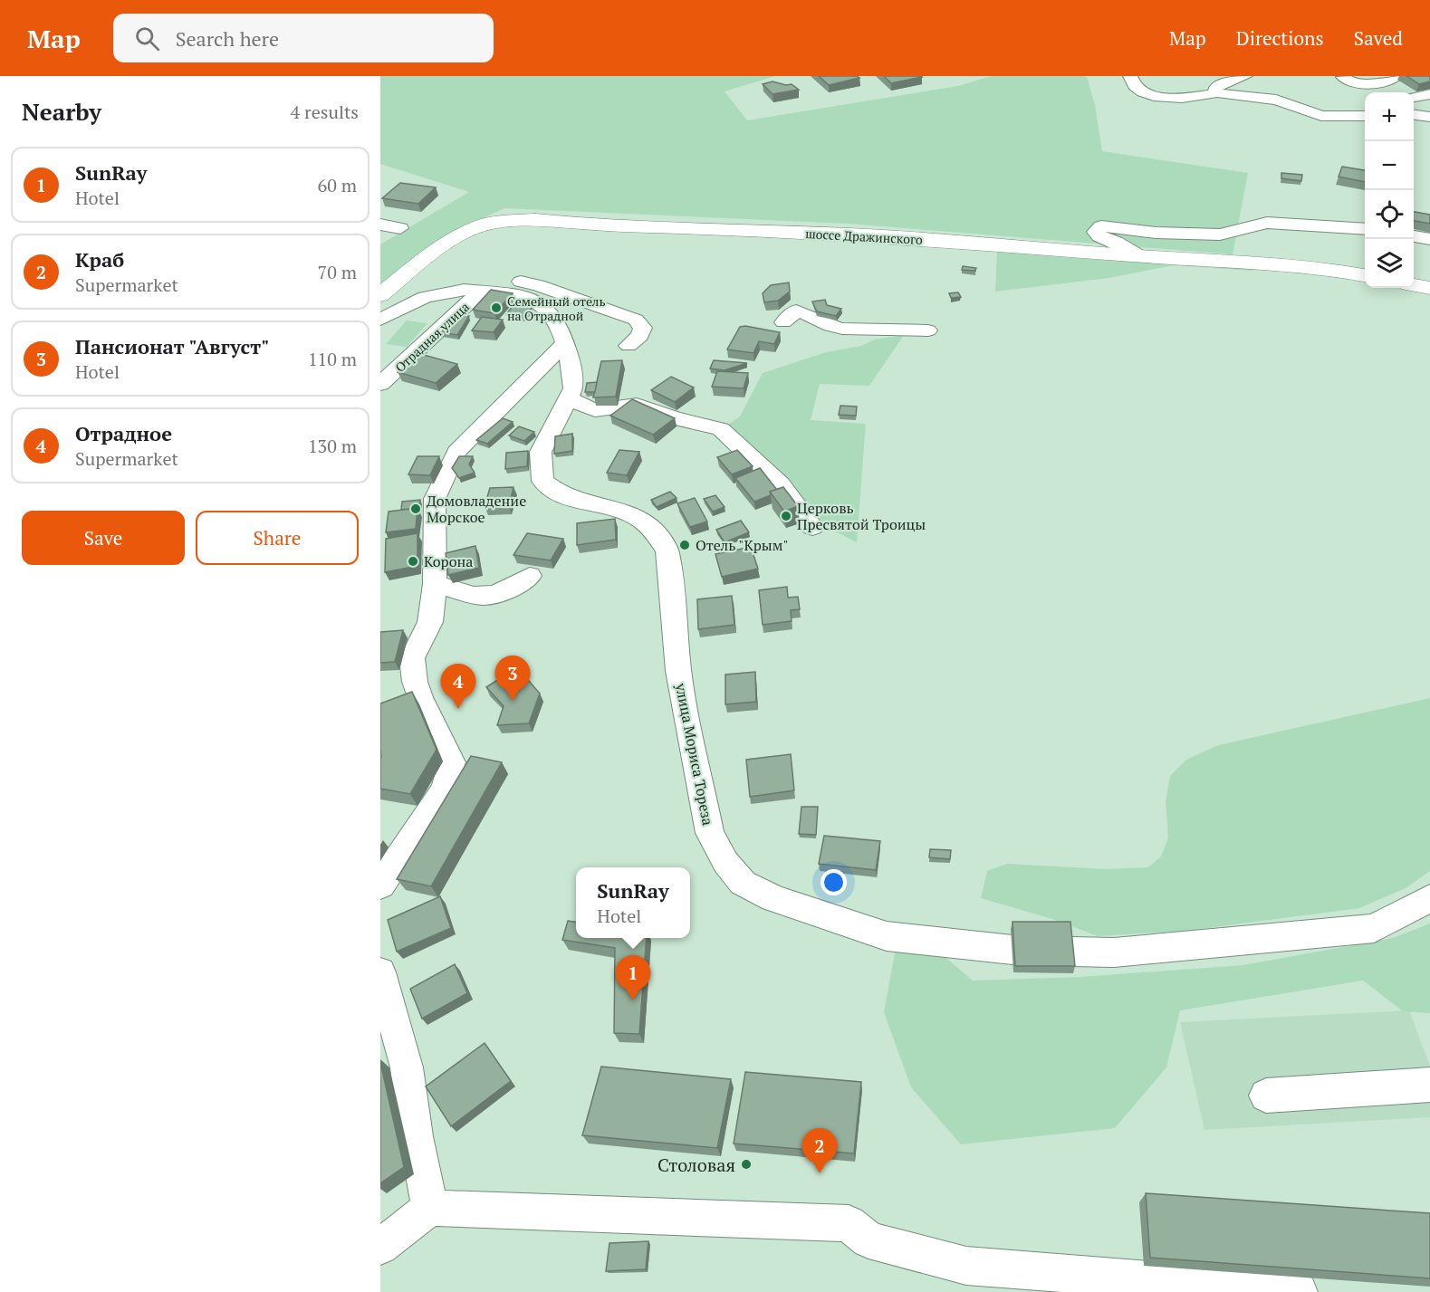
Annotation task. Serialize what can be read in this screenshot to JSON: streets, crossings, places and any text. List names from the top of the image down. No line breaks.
{"streets":{"main road":["шоссе Дражинского"],"street":["Отрадная улица","улица Мориса Тореза"]},"places":["Семейный отель на Отрадной","Домовладение Морское","Церковь Пресвятой Троицы","Отель \"Крым\"","Корона","Столовая"],"page":{"header":"Map","search":"Search here","nav":["Map","Directions","Saved"],"heading":["Nearby","4 results"],"map_buttons":["+","−"],"list":[{"mark":"1","name":"SunRay","note":"Hotel","value":"60 m"},{"mark":"2","name":"Краб","note":"Supermarket","value":"70 m"},{"mark":"3","name":"Пансионат \"Август\"","note":"Hotel","value":"110 m"},{"mark":"4","name":"Отрадное","note":"Supermarket","value":"130 m"}],"buttons":["Save","Share"],"pins":["3","4","1","2"],"popup":["SunRay","Hotel"]}}
